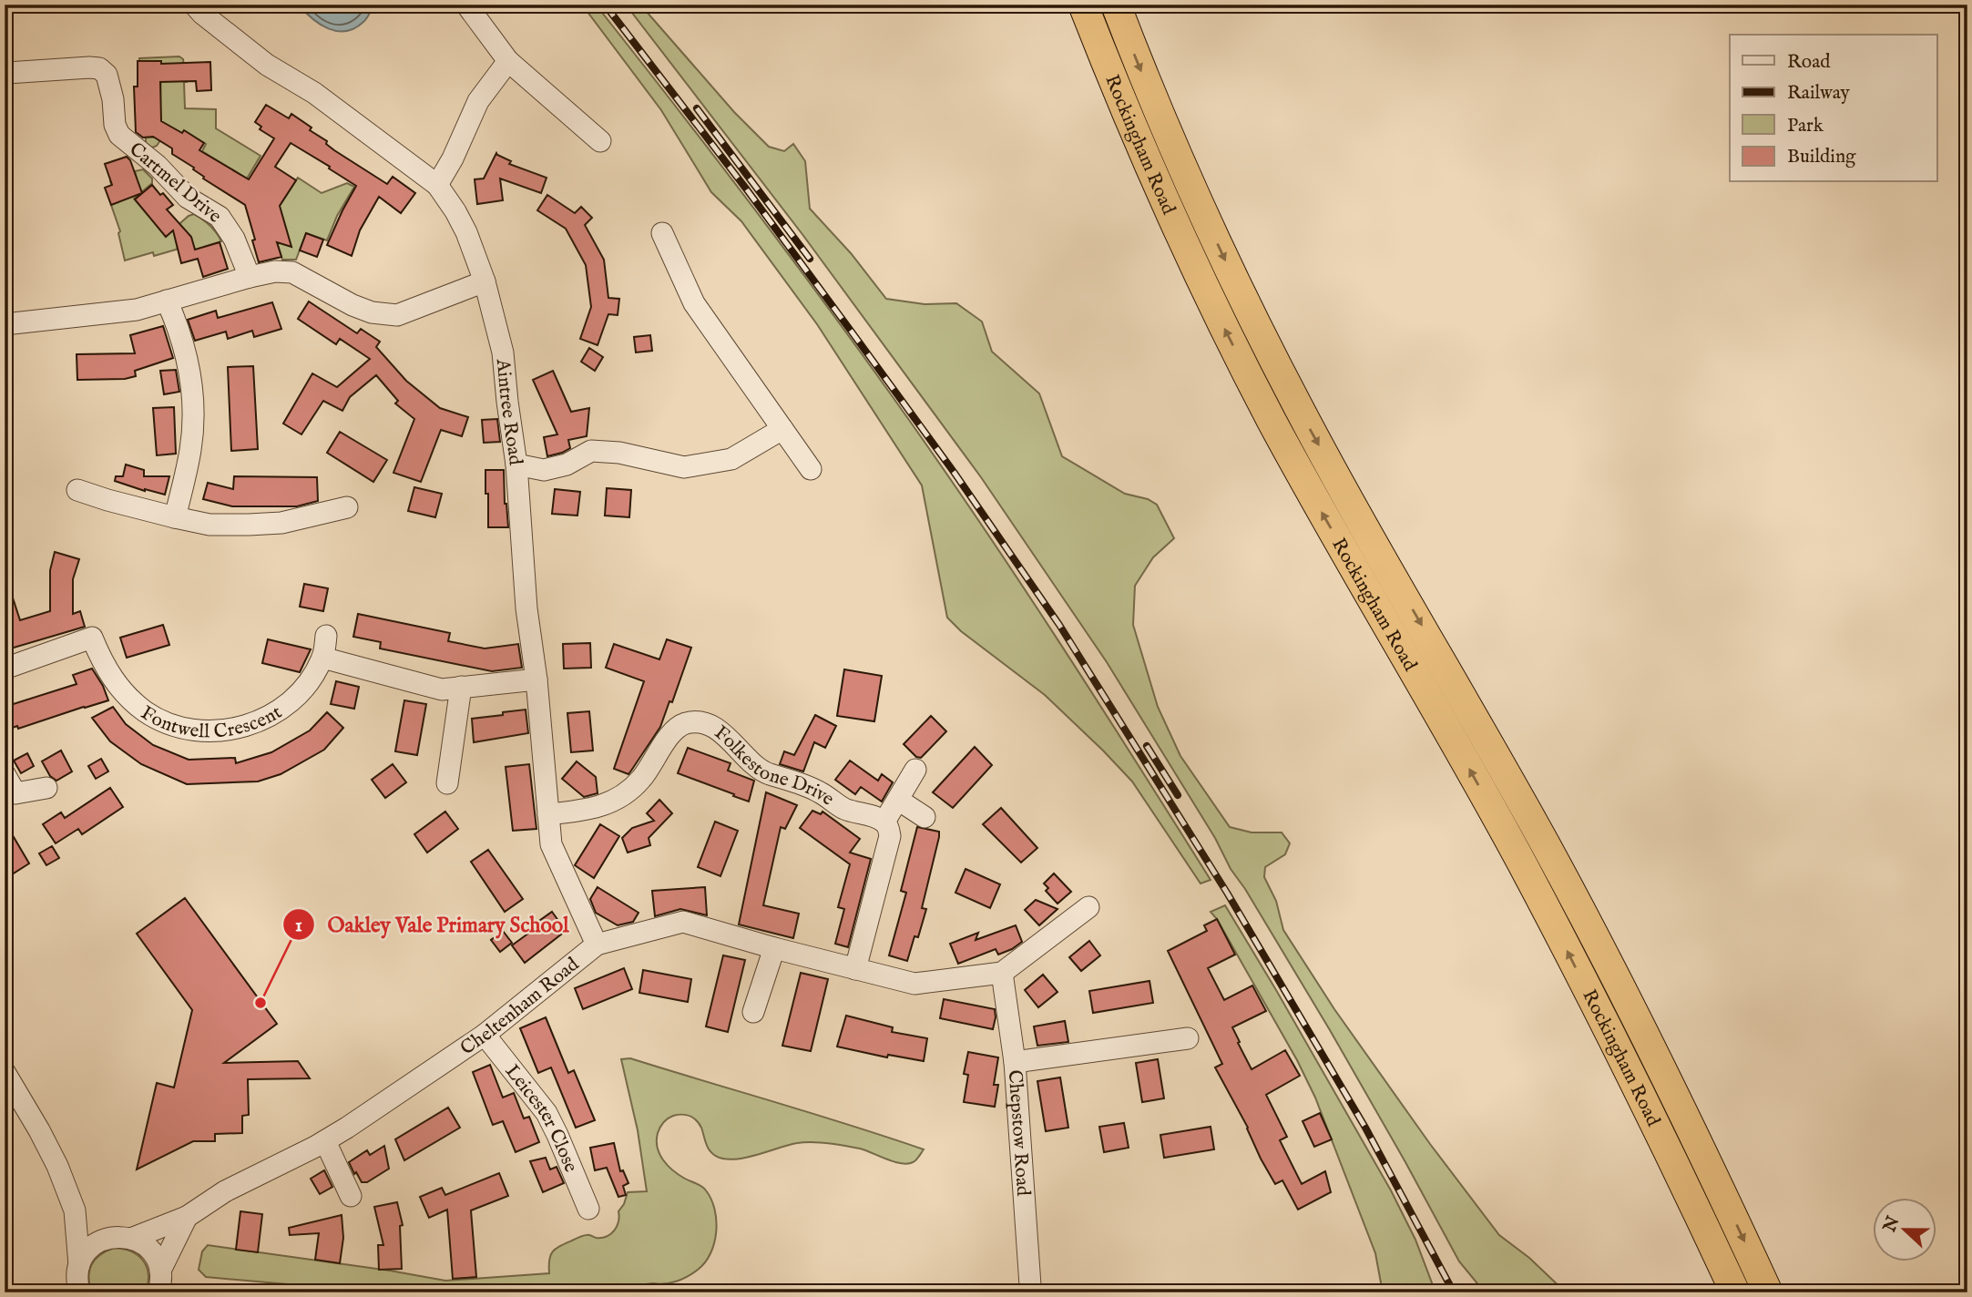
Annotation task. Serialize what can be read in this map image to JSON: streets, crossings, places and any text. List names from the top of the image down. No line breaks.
{"streets":{"highway":["Rockingham Road"],"street":["Cartmel Drive","Aintree Road","Fontwell Crescent","Folkestone Drive","Cheltenham Road","Leicester Close","Chepstow Road"]},"crossings":[["Aintree Road","Folkestone Drive"],["Aintree Road","Cheltenham Road"],["Cheltenham Road","Leicester Close"],["Cheltenham Road","Chepstow Road"]],"places":["Oakley Vale Primary School"],"legend":["Road","Railway","Park","Building"],"north":"left"}
